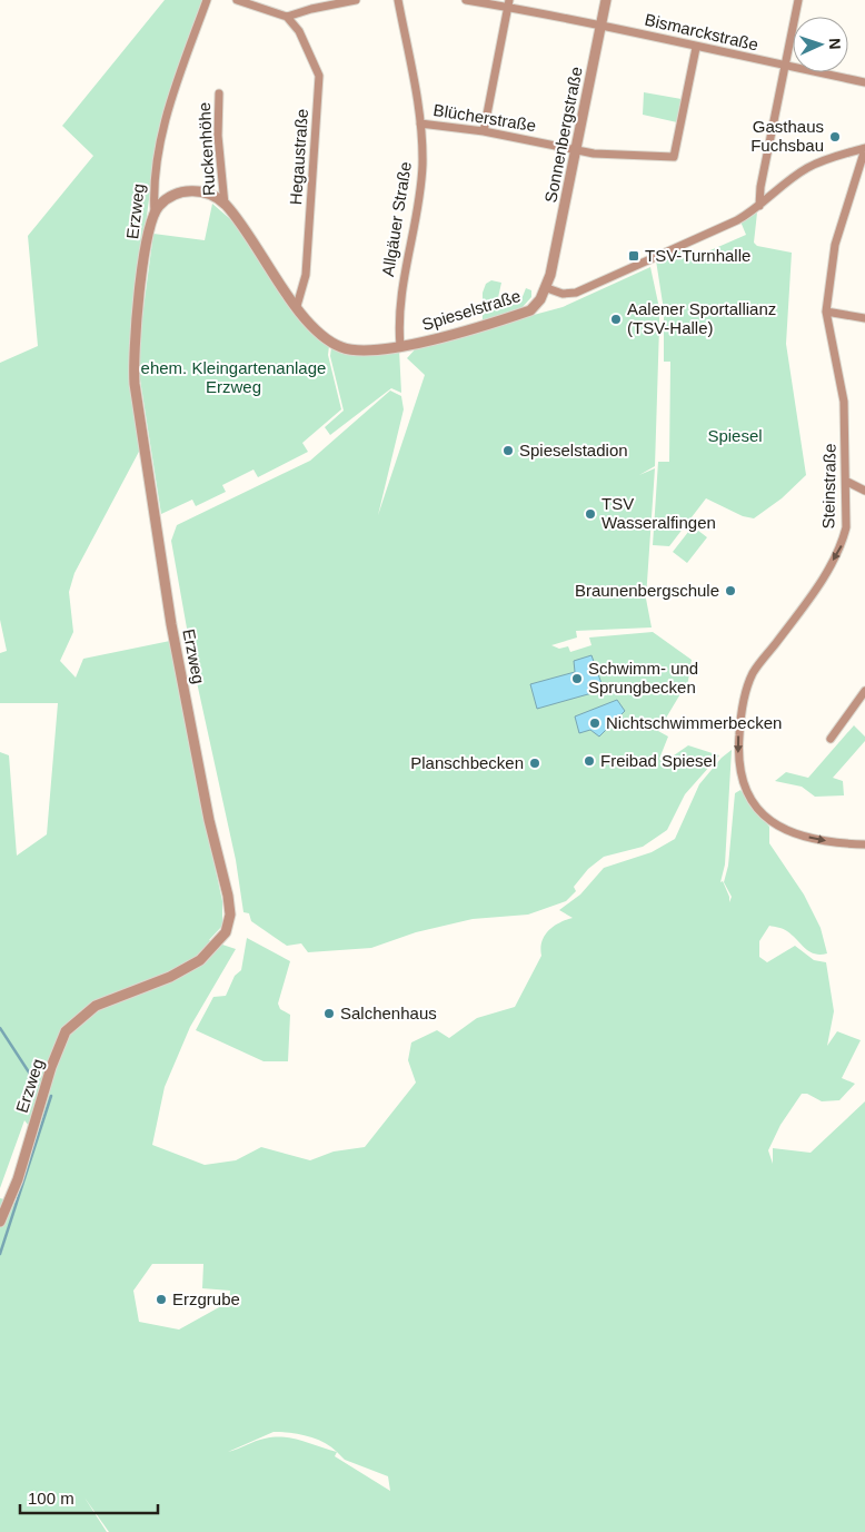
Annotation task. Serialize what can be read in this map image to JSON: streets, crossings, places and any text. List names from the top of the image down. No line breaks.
{"streets":{"street":["Bismarckstraße","Blücherstraße","Sonnenbergstraße","Ruckenhöhe","Hegaustraße","Erzweg","Allgäuer Straße","Spieselstraße","Steinstraße"]},"crossings":[["Bismarckstraße","Blücherstraße"],["Bismarckstraße","Sonnenbergstraße"],["Blücherstraße","Sonnenbergstraße"],["Blücherstraße","Allgäuer Straße"],["Sonnenbergstraße","Spieselstraße"],["Ruckenhöhe","Spieselstraße"],["Hegaustraße","Spieselstraße"],["Erzweg","Spieselstraße"],["Allgäuer Straße","Spieselstraße"]],"parks":["ehem. Kleingartenanlage Erzweg","Spiesel"],"places":{"other":["Gasthaus Fuchsbau","Aalener Sportallianz (TSV-Halle)","Spieselstadion","TSV Wasseralfingen","Braunenbergschule","Schwimm- und Sprungbecken","Nichtschwimmerbecken","Freibad Spiesel","Planschbecken","Salchenhaus","Erzgrube"],"transit":["TSV-Turnhalle"]},"scale_bar":"100 m","north":"right"}
